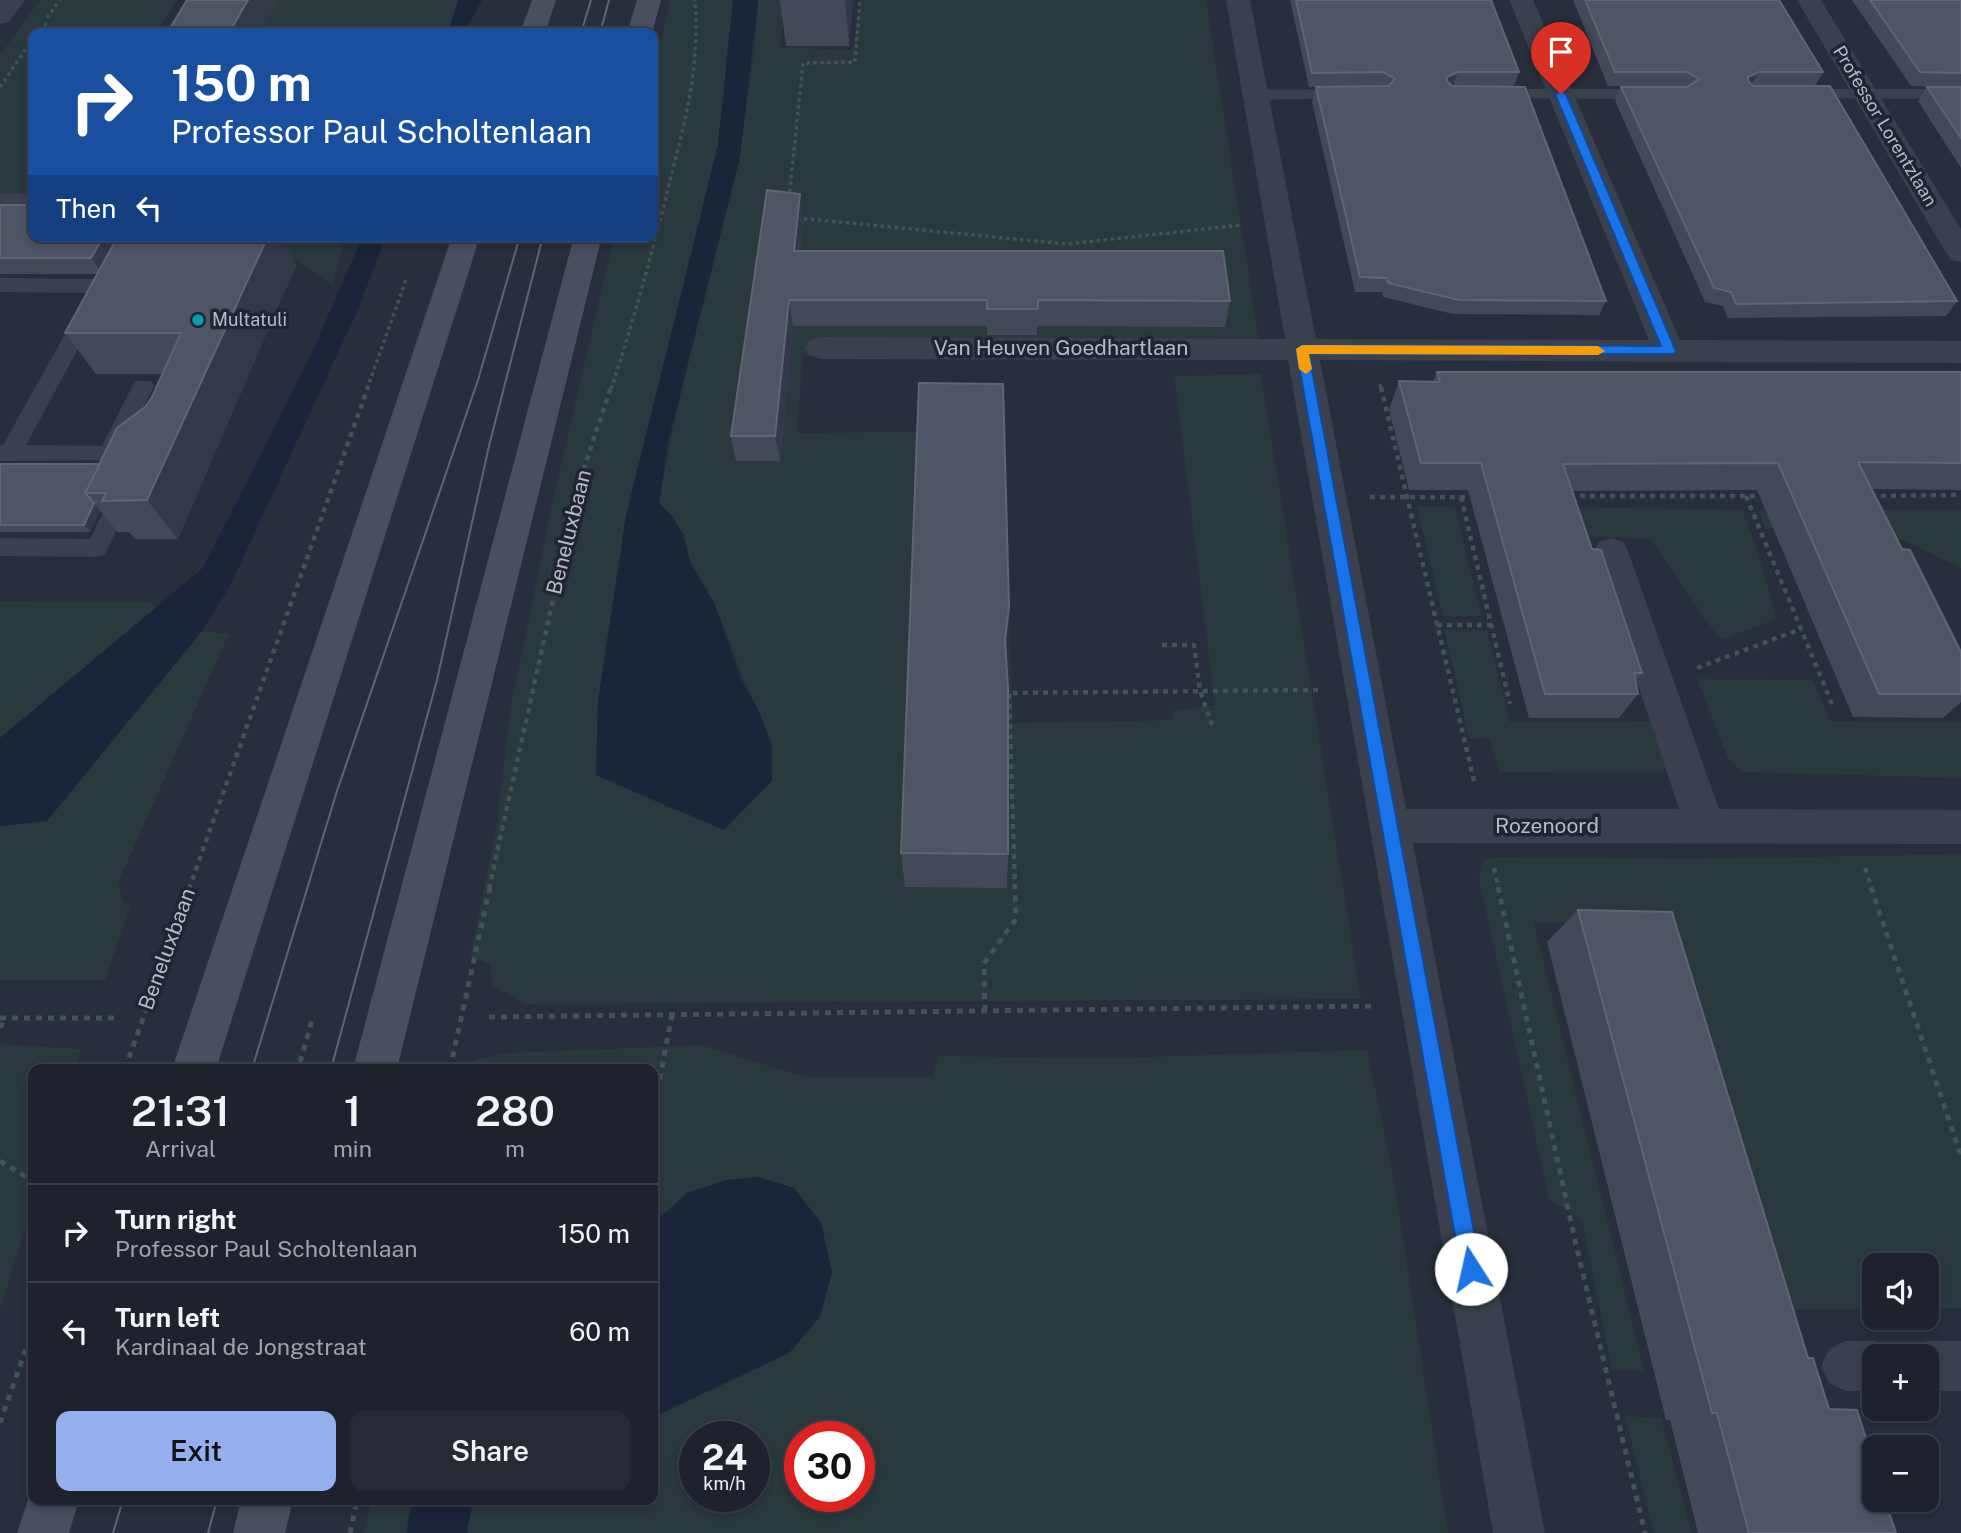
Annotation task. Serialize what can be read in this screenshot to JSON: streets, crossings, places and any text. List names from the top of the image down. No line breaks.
{"streets":{"street":["Professor Lorentzlaan","Van Heuven Goedhartlaan","Rozenoord"],"path":["Beneluxbaan"]},"places":["Multatuli"],"page":{"turn":["150 m","Professor Paul Scholtenlaan"],"then":"Then","eta":["21:31","Arrival","1","min","280","m"],"list":[{"name":"Turn right","note":"Professor Paul Scholtenlaan","value":"150 m"},{"name":"Turn left","note":"Kardinaal de Jongstraat","value":"60 m"}],"map_buttons":["+","−"],"buttons":["Exit","Share"],"speed":"24 km/h","limit":"30"}}
